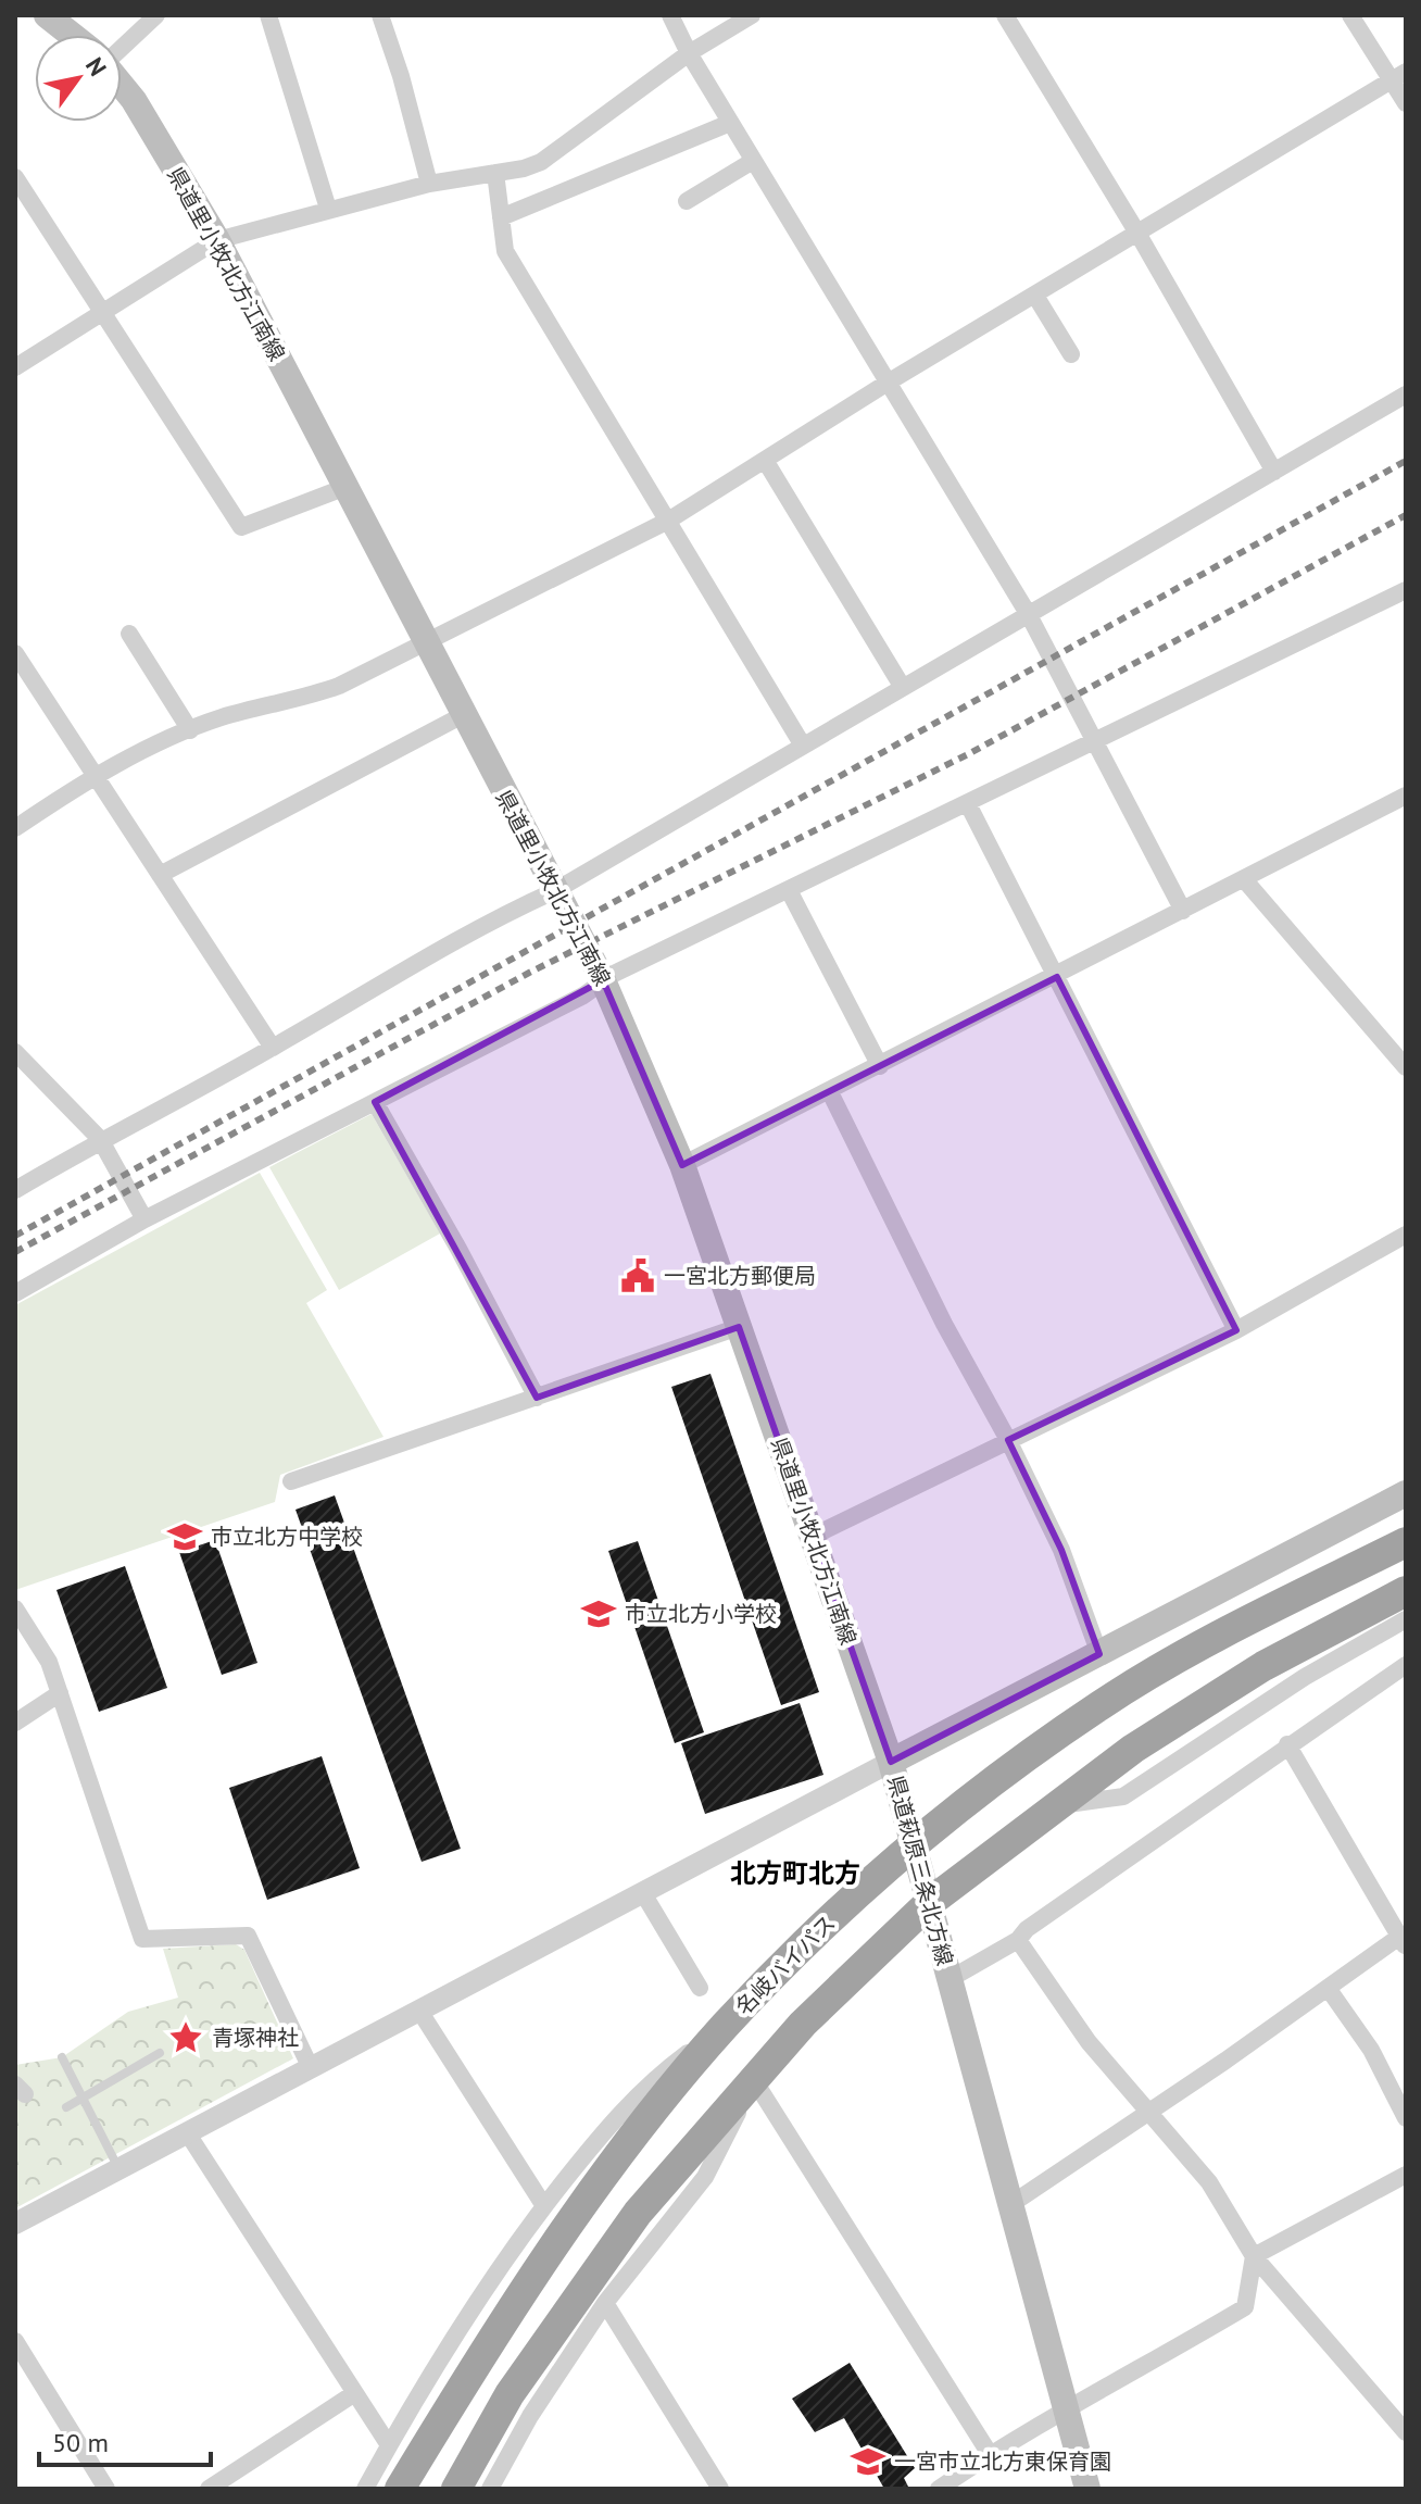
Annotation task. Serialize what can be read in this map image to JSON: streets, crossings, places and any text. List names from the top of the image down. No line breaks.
{"streets":{"highway":["名岐バイパス"],"main road":["県道里小牧北方江南線","県道萩原三条北方線"]},"crossings":[["県道里小牧北方江南線","県道萩原三条北方線"],["県道萩原三条北方線","名岐バイパス"]],"districts":["北方町北方"],"places":{"public building":["一宮北方郵便局"],"school or university":["市立北方中学校","市立北方小学校","一宮市立北方東保育園"],"place":["青塚神社"]},"scale_bar":"50 m","north":"top right"}
